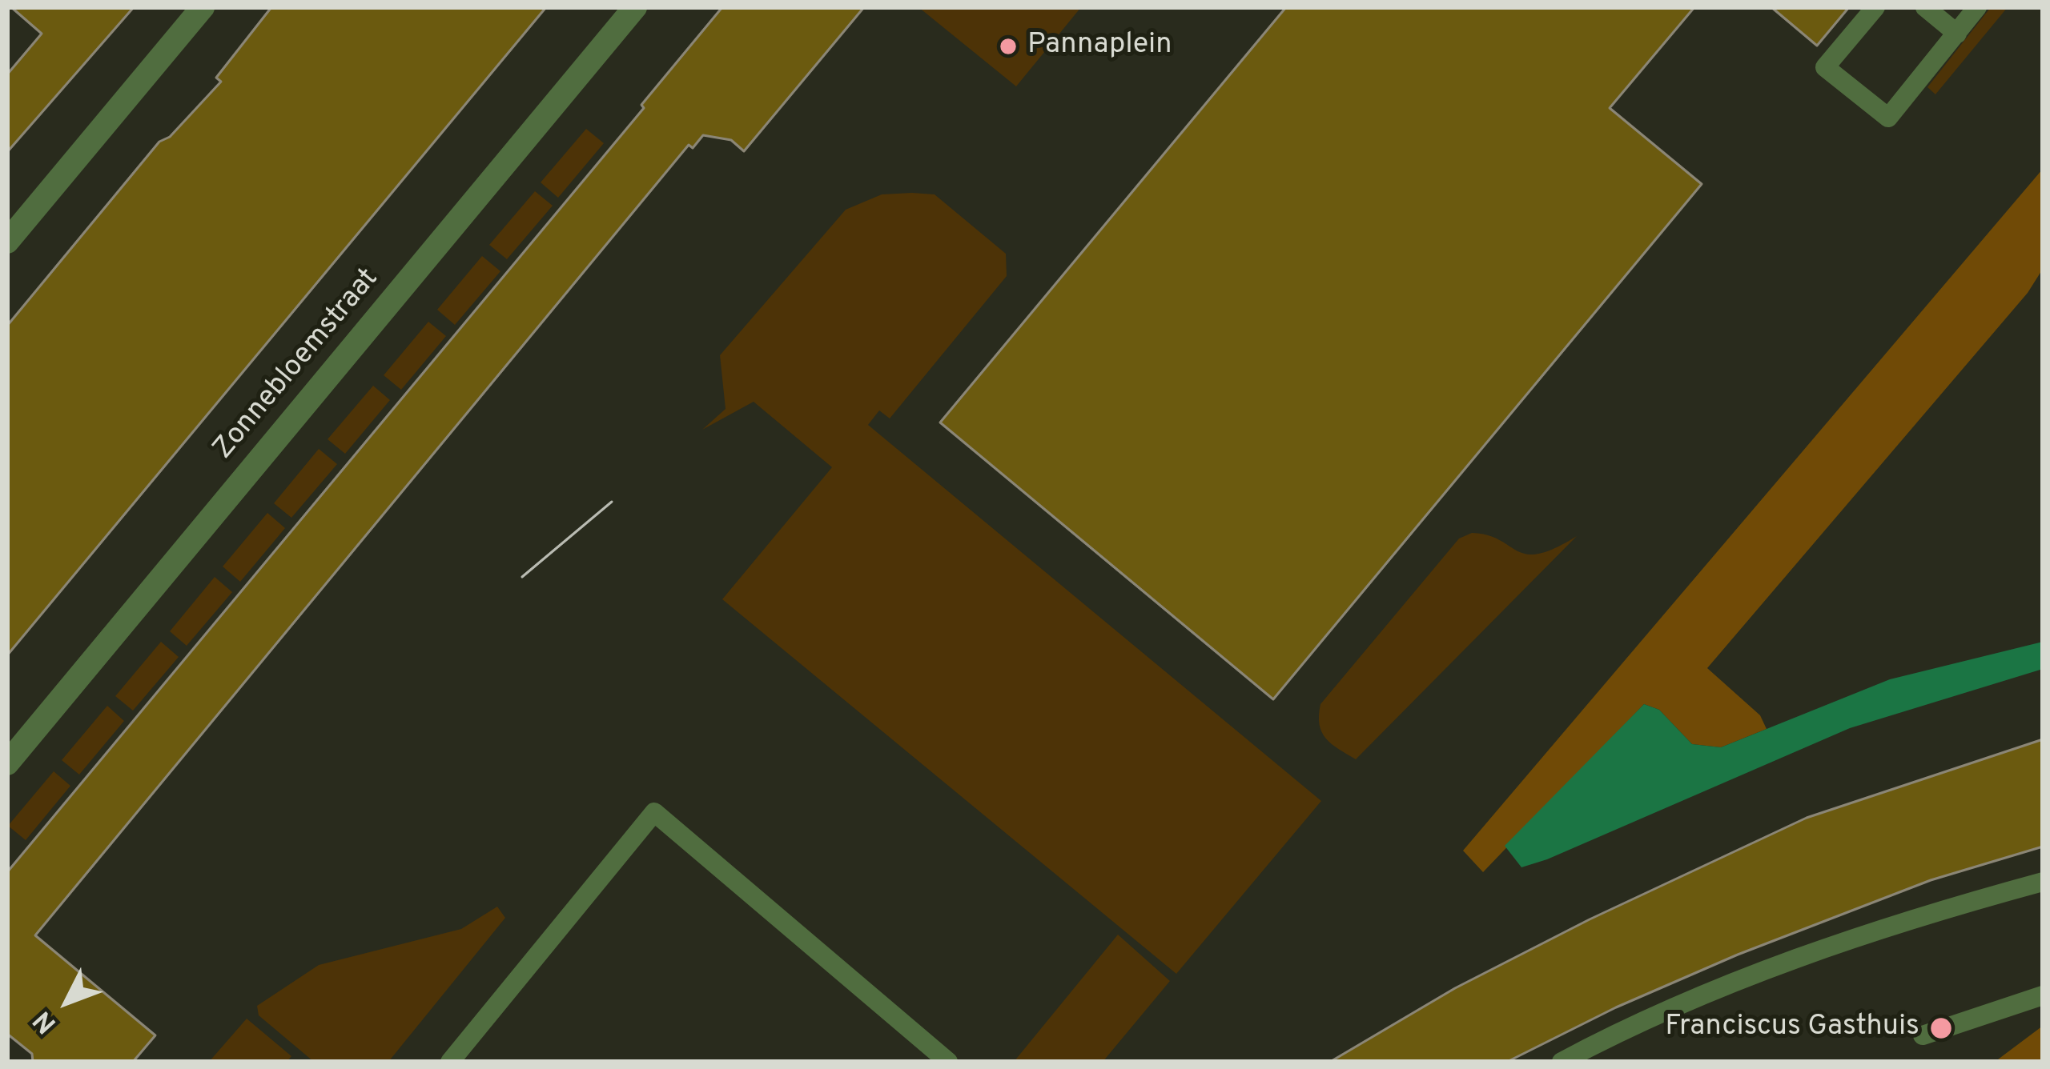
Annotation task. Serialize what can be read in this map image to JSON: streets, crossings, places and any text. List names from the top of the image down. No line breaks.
{"streets":{"street":["Zonnebloemstraat"]},"places":["Pannaplein","Franciscus Gasthuis"],"north":"bottom left"}
